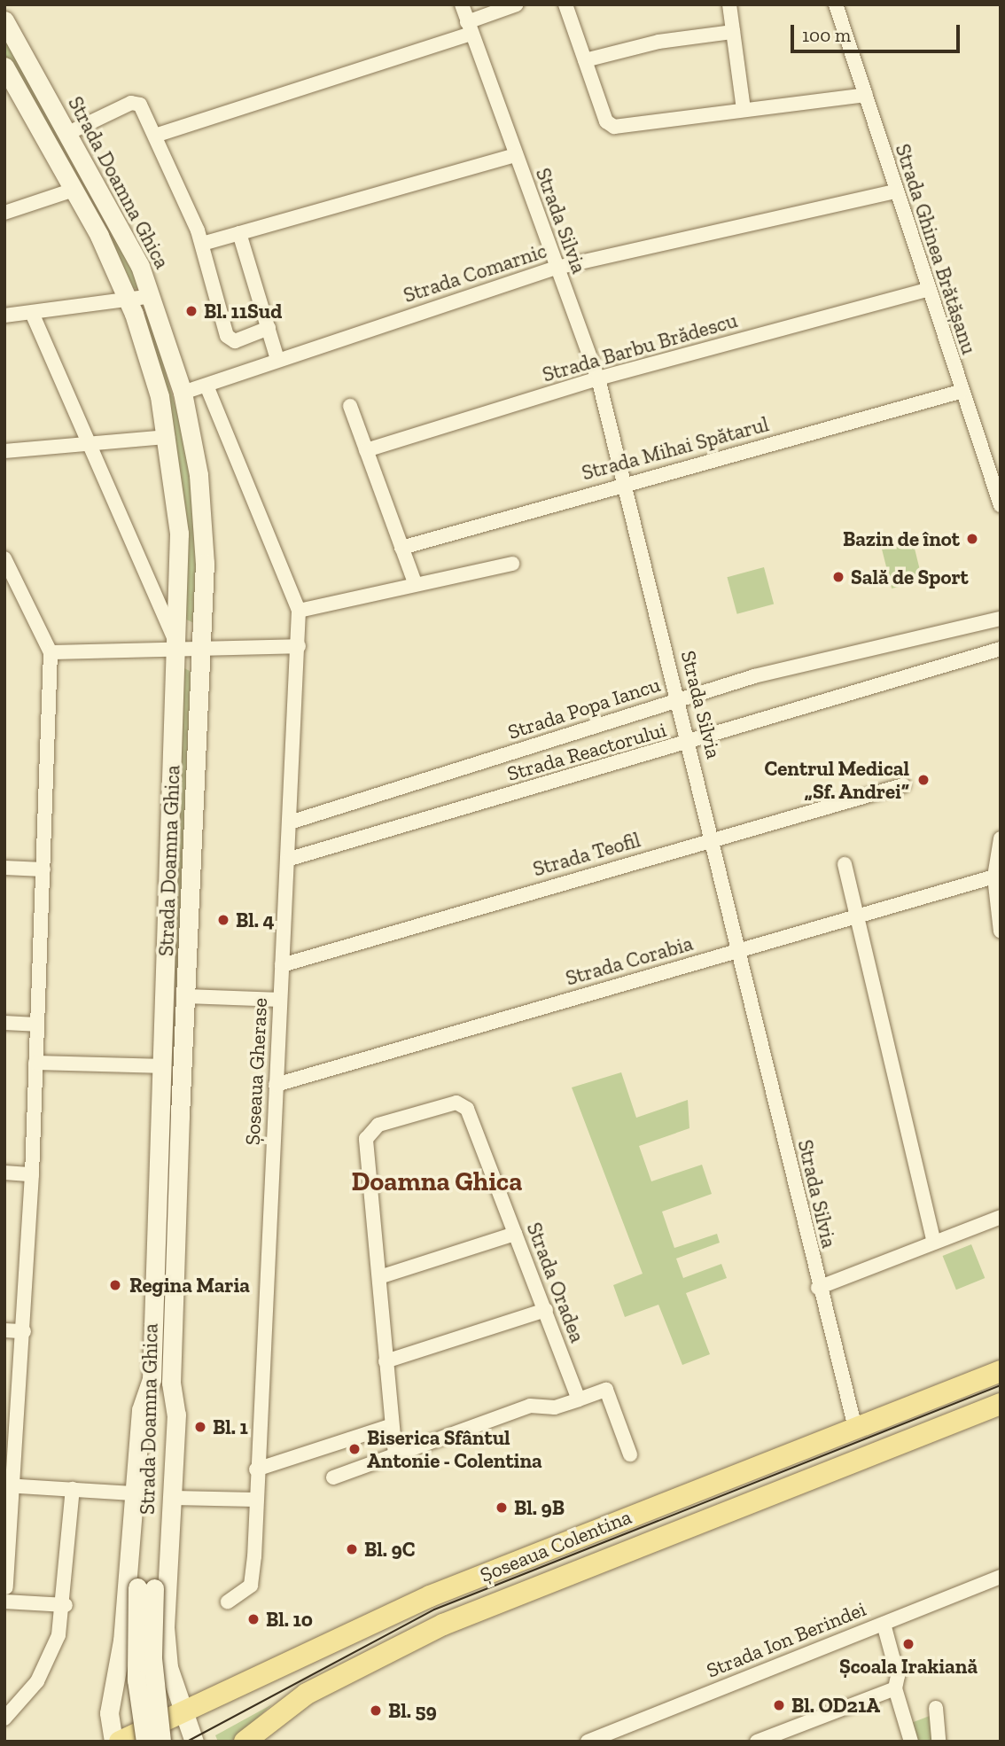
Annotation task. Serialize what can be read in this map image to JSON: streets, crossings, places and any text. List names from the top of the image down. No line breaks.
{"streets":{"main road":["Strada Doamna Ghica","Șoseaua Colentina"],"street":["Strada Silvia","Strada Ghinea Brătășanu","Strada Comarnic","Strada Barbu Brădescu","Strada Mihai Spătarul","Strada Popa Iancu","Strada Reactorului","Strada Teofil","Strada Corabia","Șoseaua Gherase","Strada Oradea","Strada Ion Berindei"]},"crossings":[["Strada Doamna Ghica","Strada Comarnic"],["Strada Doamna Ghica","Șoseaua Colentina"],["Strada Silvia","Strada Comarnic"],["Strada Silvia","Strada Barbu Brădescu"],["Strada Silvia","Strada Mihai Spătarul"],["Strada Silvia","Strada Popa Iancu"],["Strada Silvia","Strada Reactorului"],["Strada Silvia","Strada Teofil"],["Strada Silvia","Strada Corabia"],["Strada Silvia","Șoseaua Colentina"],["Strada Ghinea Brătășanu","Strada Comarnic"],["Strada Ghinea Brătășanu","Strada Barbu Brădescu"],["Strada Ghinea Brătășanu","Strada Mihai Spătarul"],["Strada Comarnic","Șoseaua Gherase"],["Strada Popa Iancu","Șoseaua Gherase"],["Strada Reactorului","Șoseaua Gherase"],["Strada Teofil","Șoseaua Gherase"],["Strada Corabia","Șoseaua Gherase"]],"districts":["Doamna Ghica"],"places":["Bl. 11Sud","Bazin de înot","Sală de Sport","Centrul Medical „Sf. Andrei”","Bl. 4","Regina Maria","Bl. 1","Biserica Sfântul Antonie - Colentina","Bl. 9B","Bl. 9C","Bl. 10","Școala Irakiană","Bl. OD21A","Bl. 59"],"scale_bar":"100 m"}
